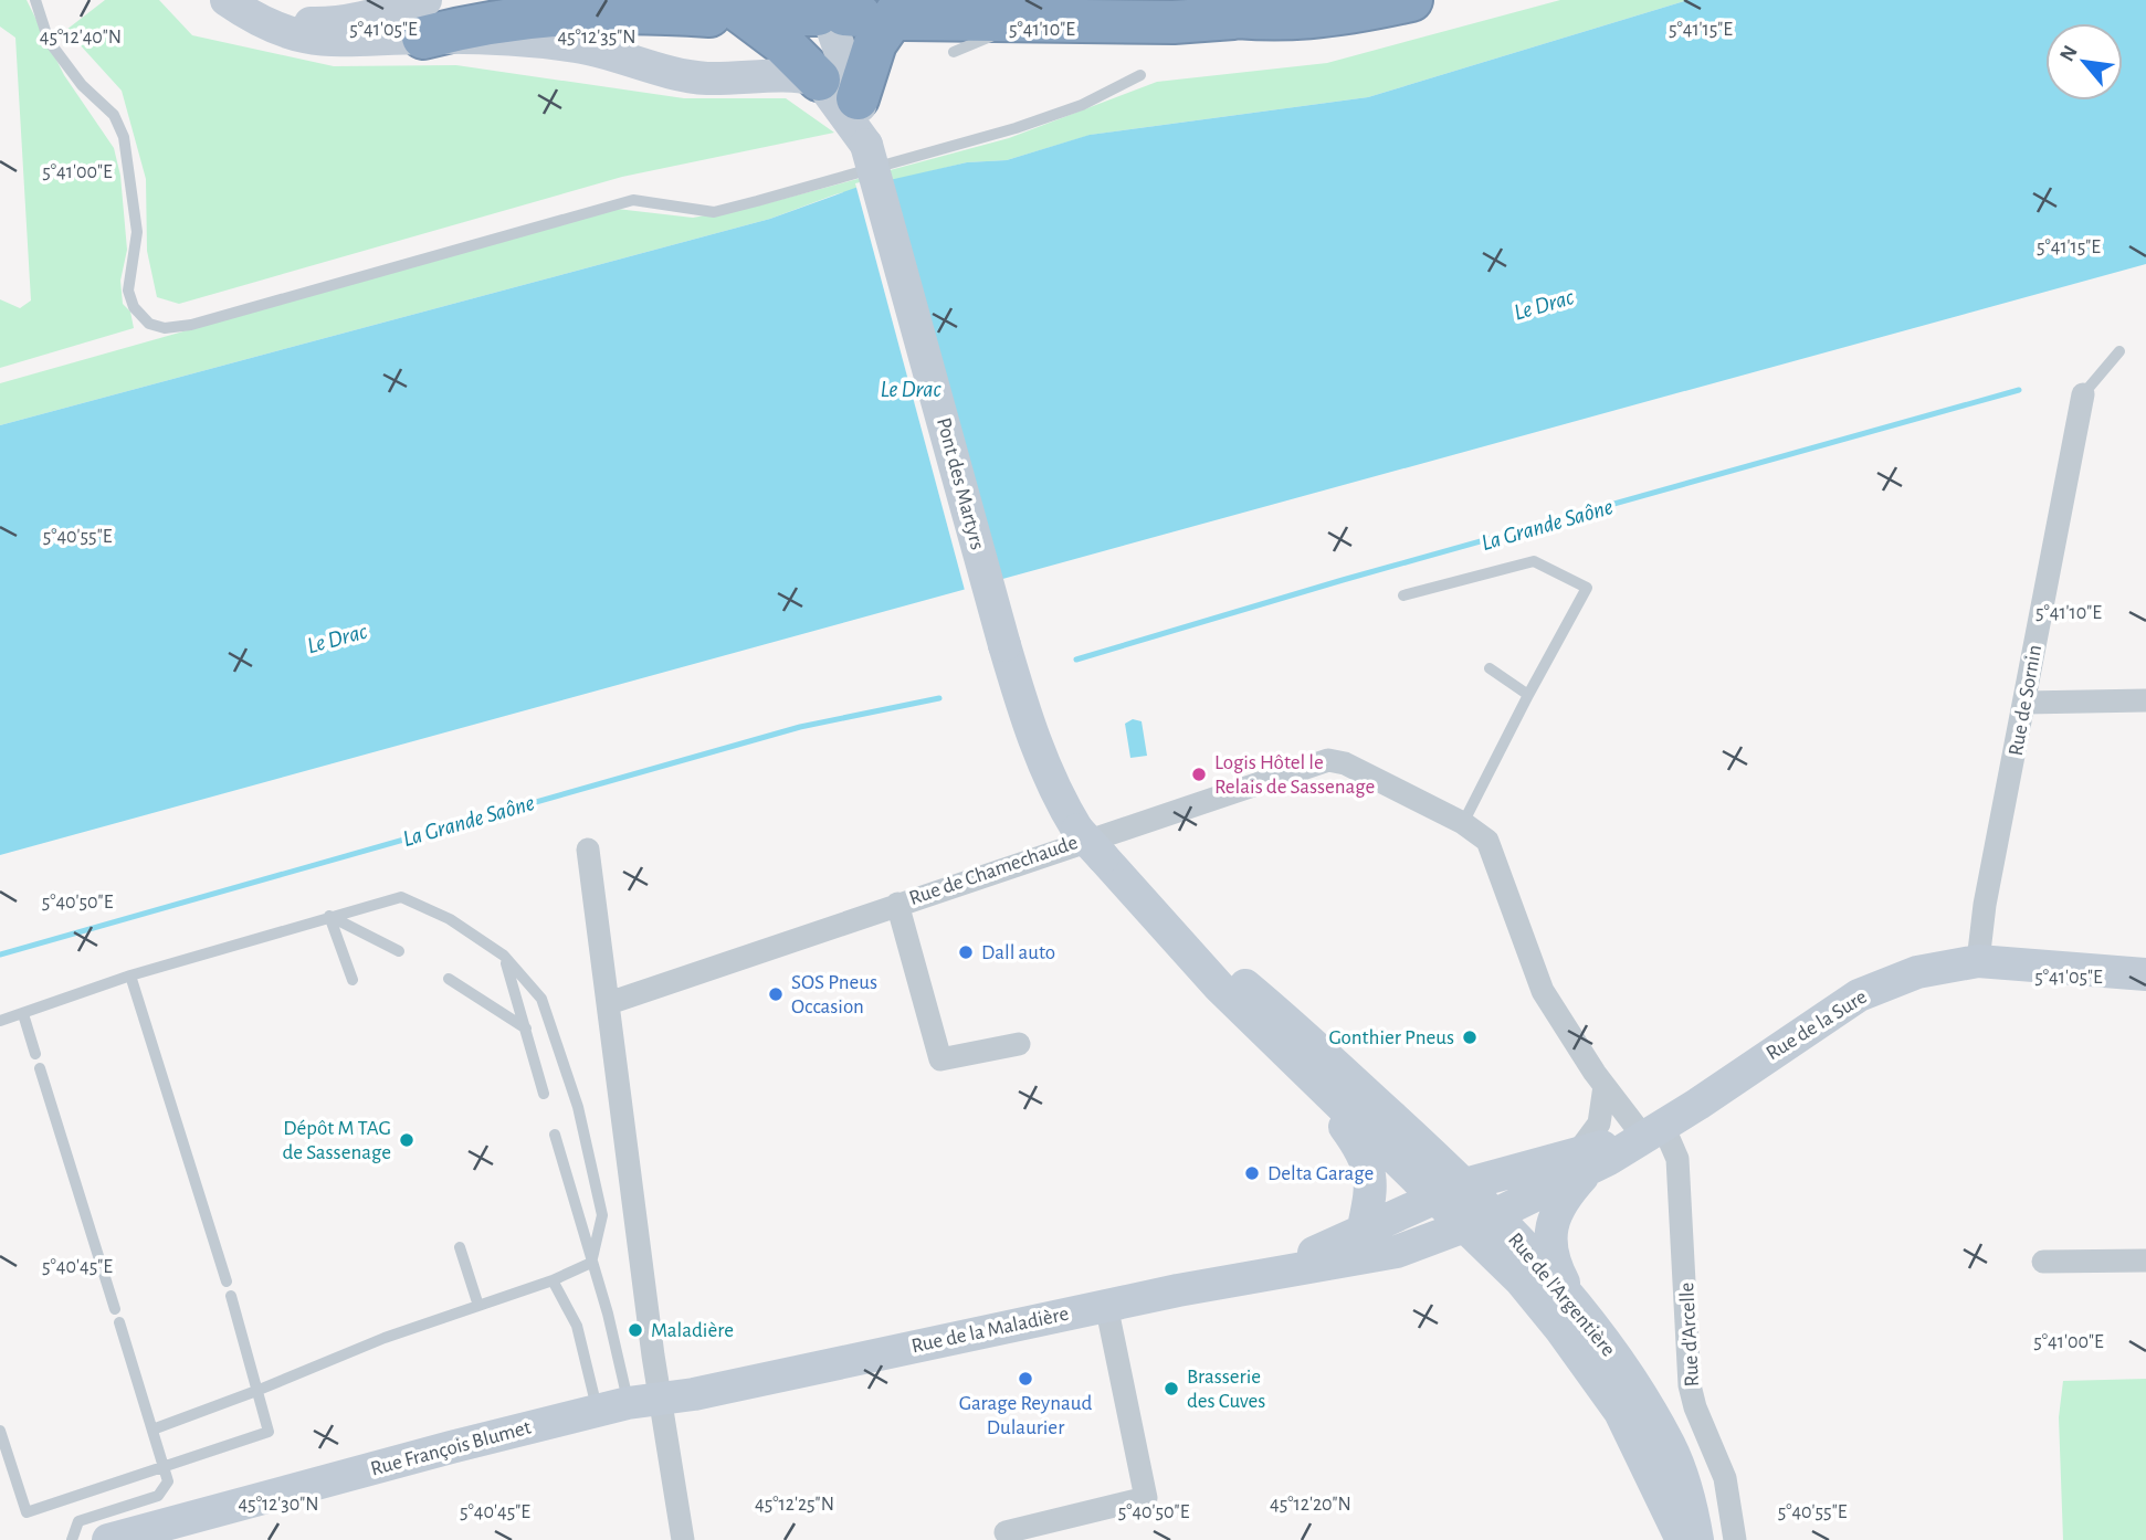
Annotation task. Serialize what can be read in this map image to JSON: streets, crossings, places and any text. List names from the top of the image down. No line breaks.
{"streets":{"main road":["Pont des Martyrs","Rue de la Sure","Rue de l'Argentière","Rue de la Maladière","Rue François Blumet"],"street":["Rue de Sornin","Rue de Chamechaude","Rue d'Arcelle"]},"crossings":[["Pont des Martyrs","Rue de l'Argentière"],["Rue de Sornin","Rue de la Sure"],["Rue de Chamechaude","Rue de la Sure"],["Rue de Chamechaude","Rue d'Arcelle"],["Rue de la Sure","Rue de l'Argentière"],["Rue de la Sure","Rue de la Maladière"],["Rue de la Sure","Rue d'Arcelle"],["Rue de l'Argentière","Rue de la Maladière"],["Rue de la Maladière","Rue François Blumet"]],"water":["Le Drac","La Grande Saône"],"places":["Logis Hôtel le Relais de Sassenage","Dall auto","SOS Pneus Occasion","Gonthier Pneus","Dépôt M TAG de Sassenage","Delta Garage","Maladière","Garage Reynaud Dulaurier","Brasserie des Cuves"],"north":"top left","coordinates":["5°41'15\"E","5°41'05\"E","5°41'10\"E","45°12'40\"N","45°12'35\"N","5°41'00\"E","5°40'55\"E","5°40'50\"E","5°40'45\"E","45°12'30\"N","45°12'25\"N","45°12'20\"N"]}
